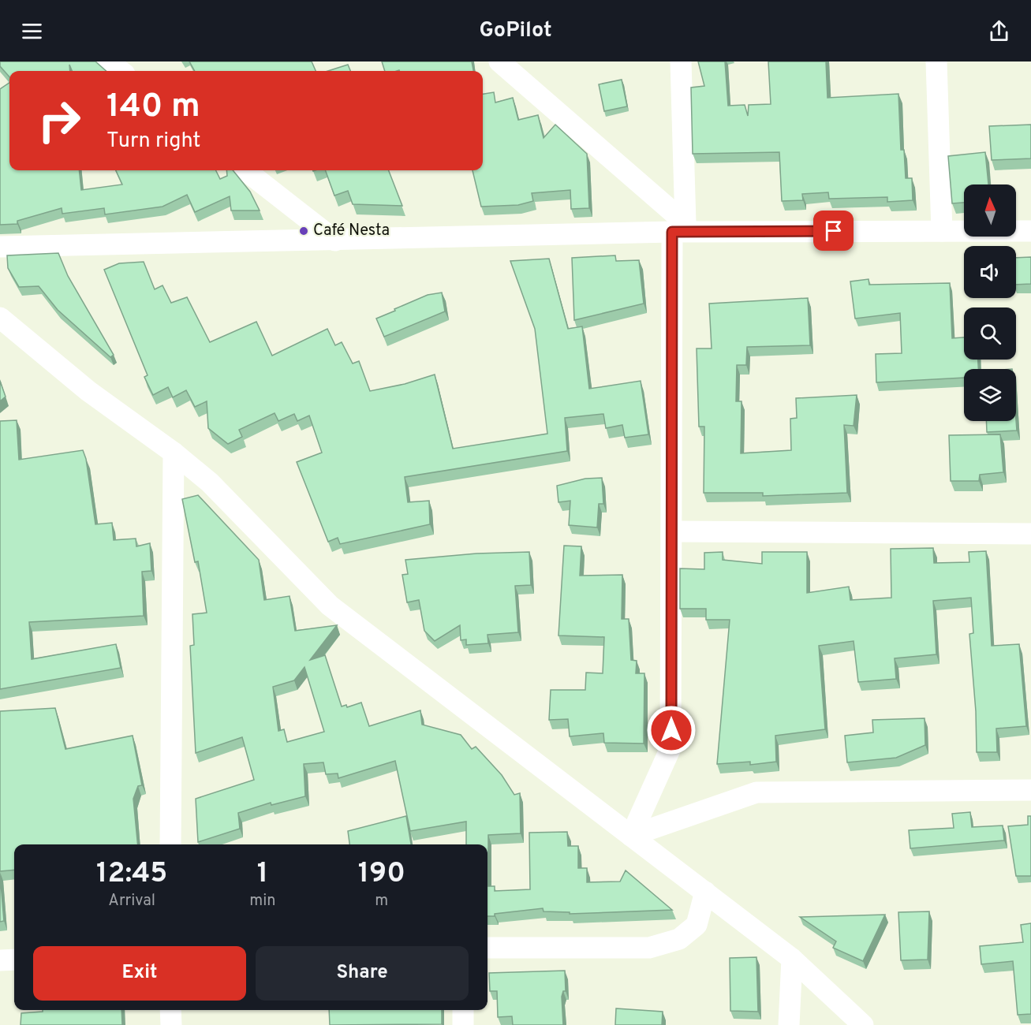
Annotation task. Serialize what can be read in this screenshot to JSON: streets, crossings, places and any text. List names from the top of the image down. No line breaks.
{"places":["Café Nesta"],"north":"top","page":{"header":"GoPilot","turn":["140 m","Turn right"],"eta":["12:45","Arrival","1","min","190","m"],"buttons":["Exit","Share"]}}
